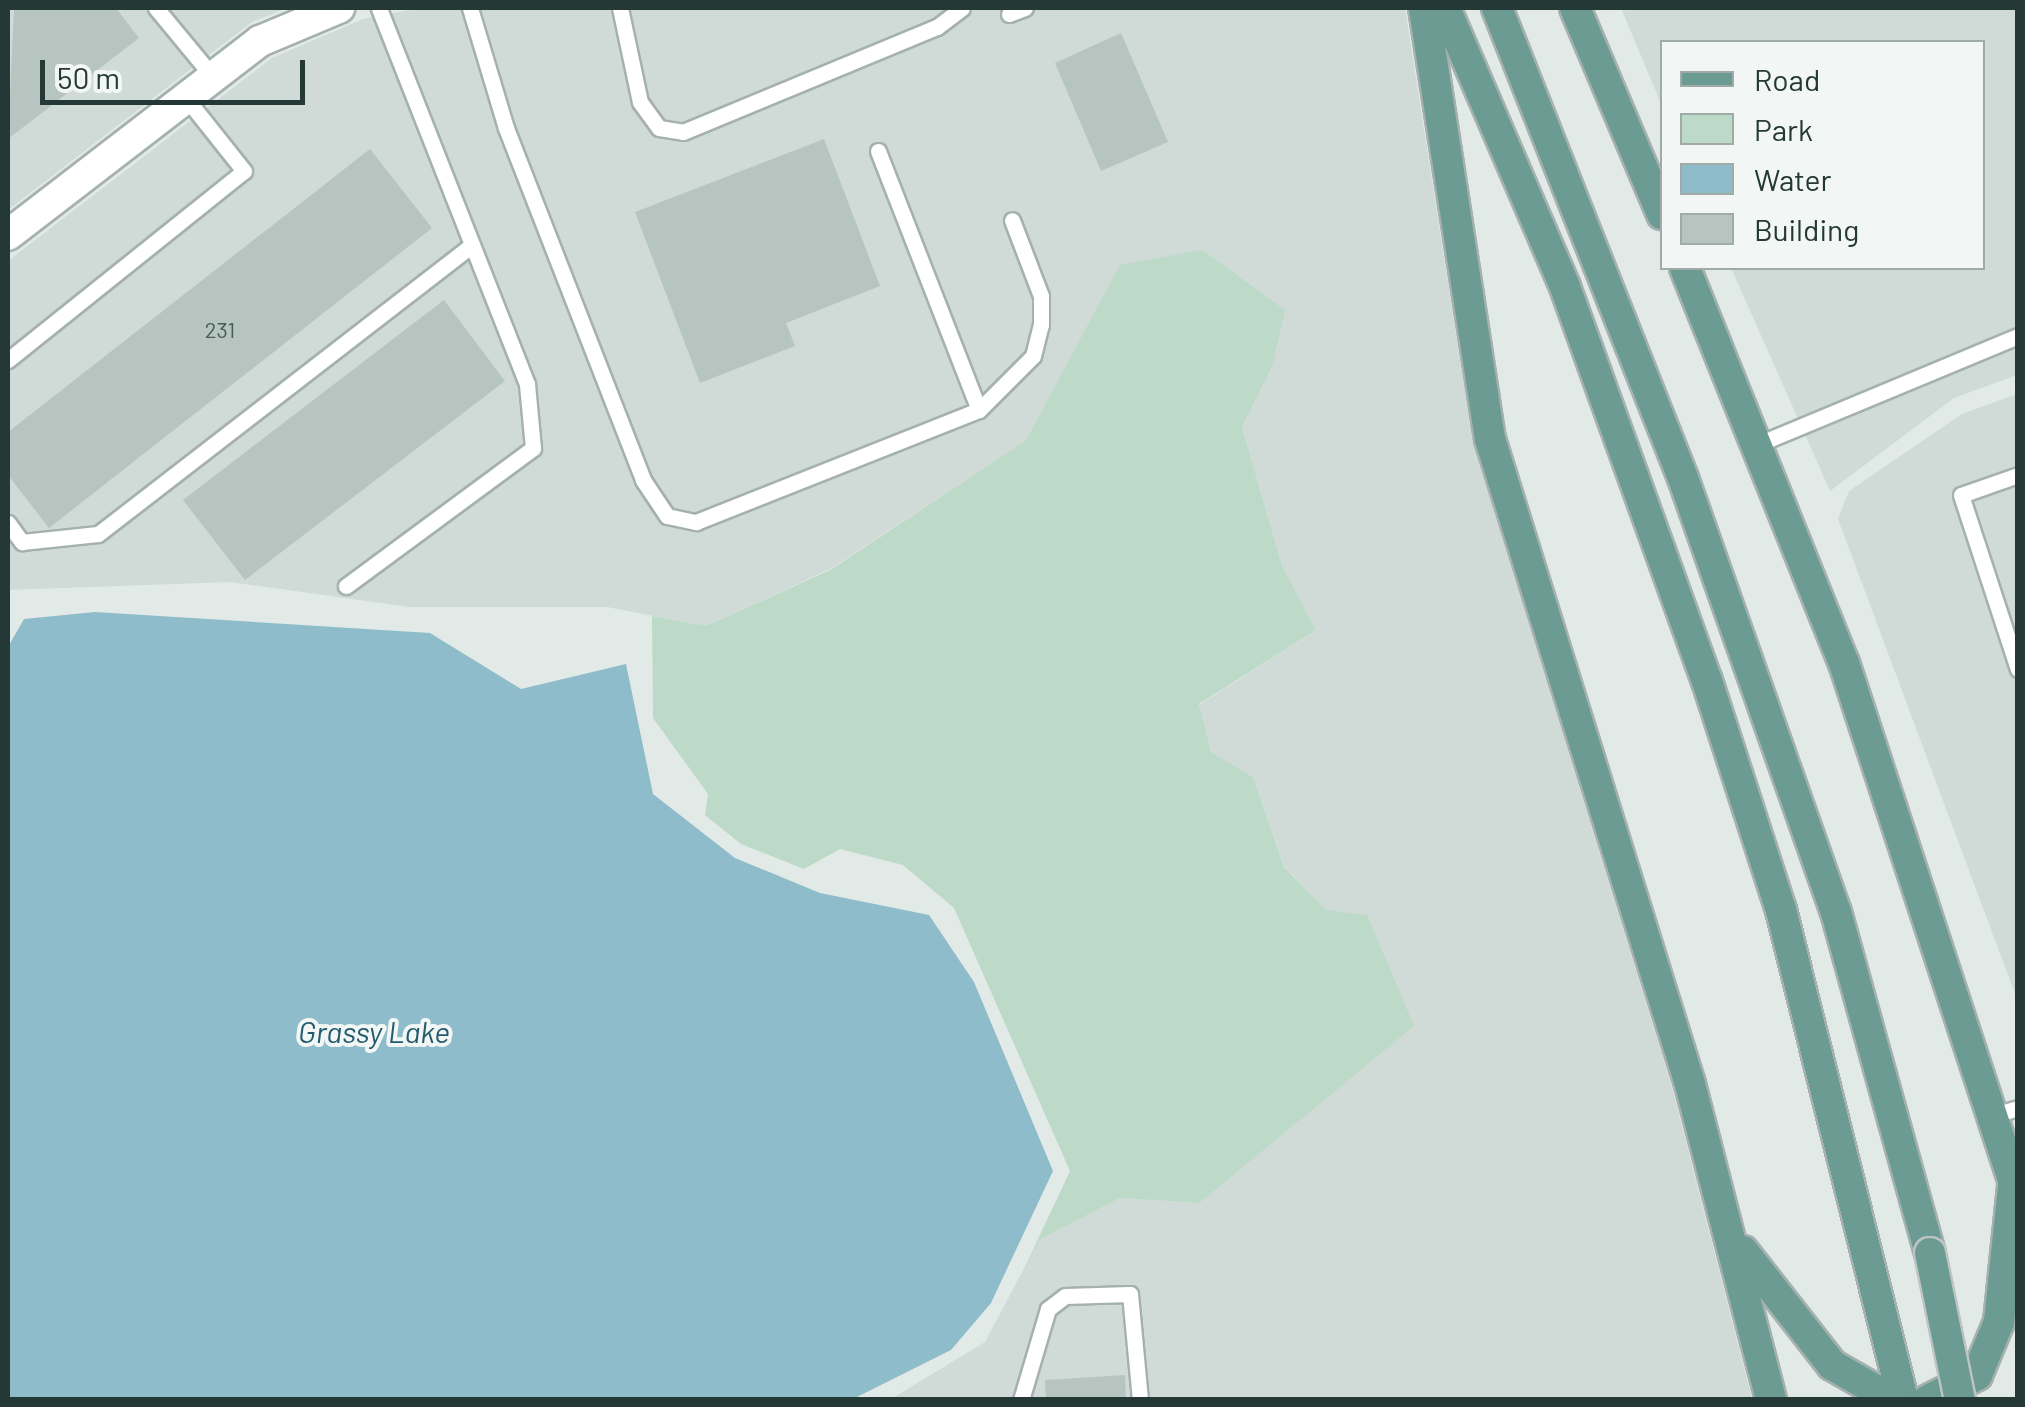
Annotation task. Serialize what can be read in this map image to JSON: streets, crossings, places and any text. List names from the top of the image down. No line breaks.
{"water":["Grassy Lake"],"house_numbers":["231"],"legend":["Road","Park","Water","Building"],"scale_bar":"50 m"}
